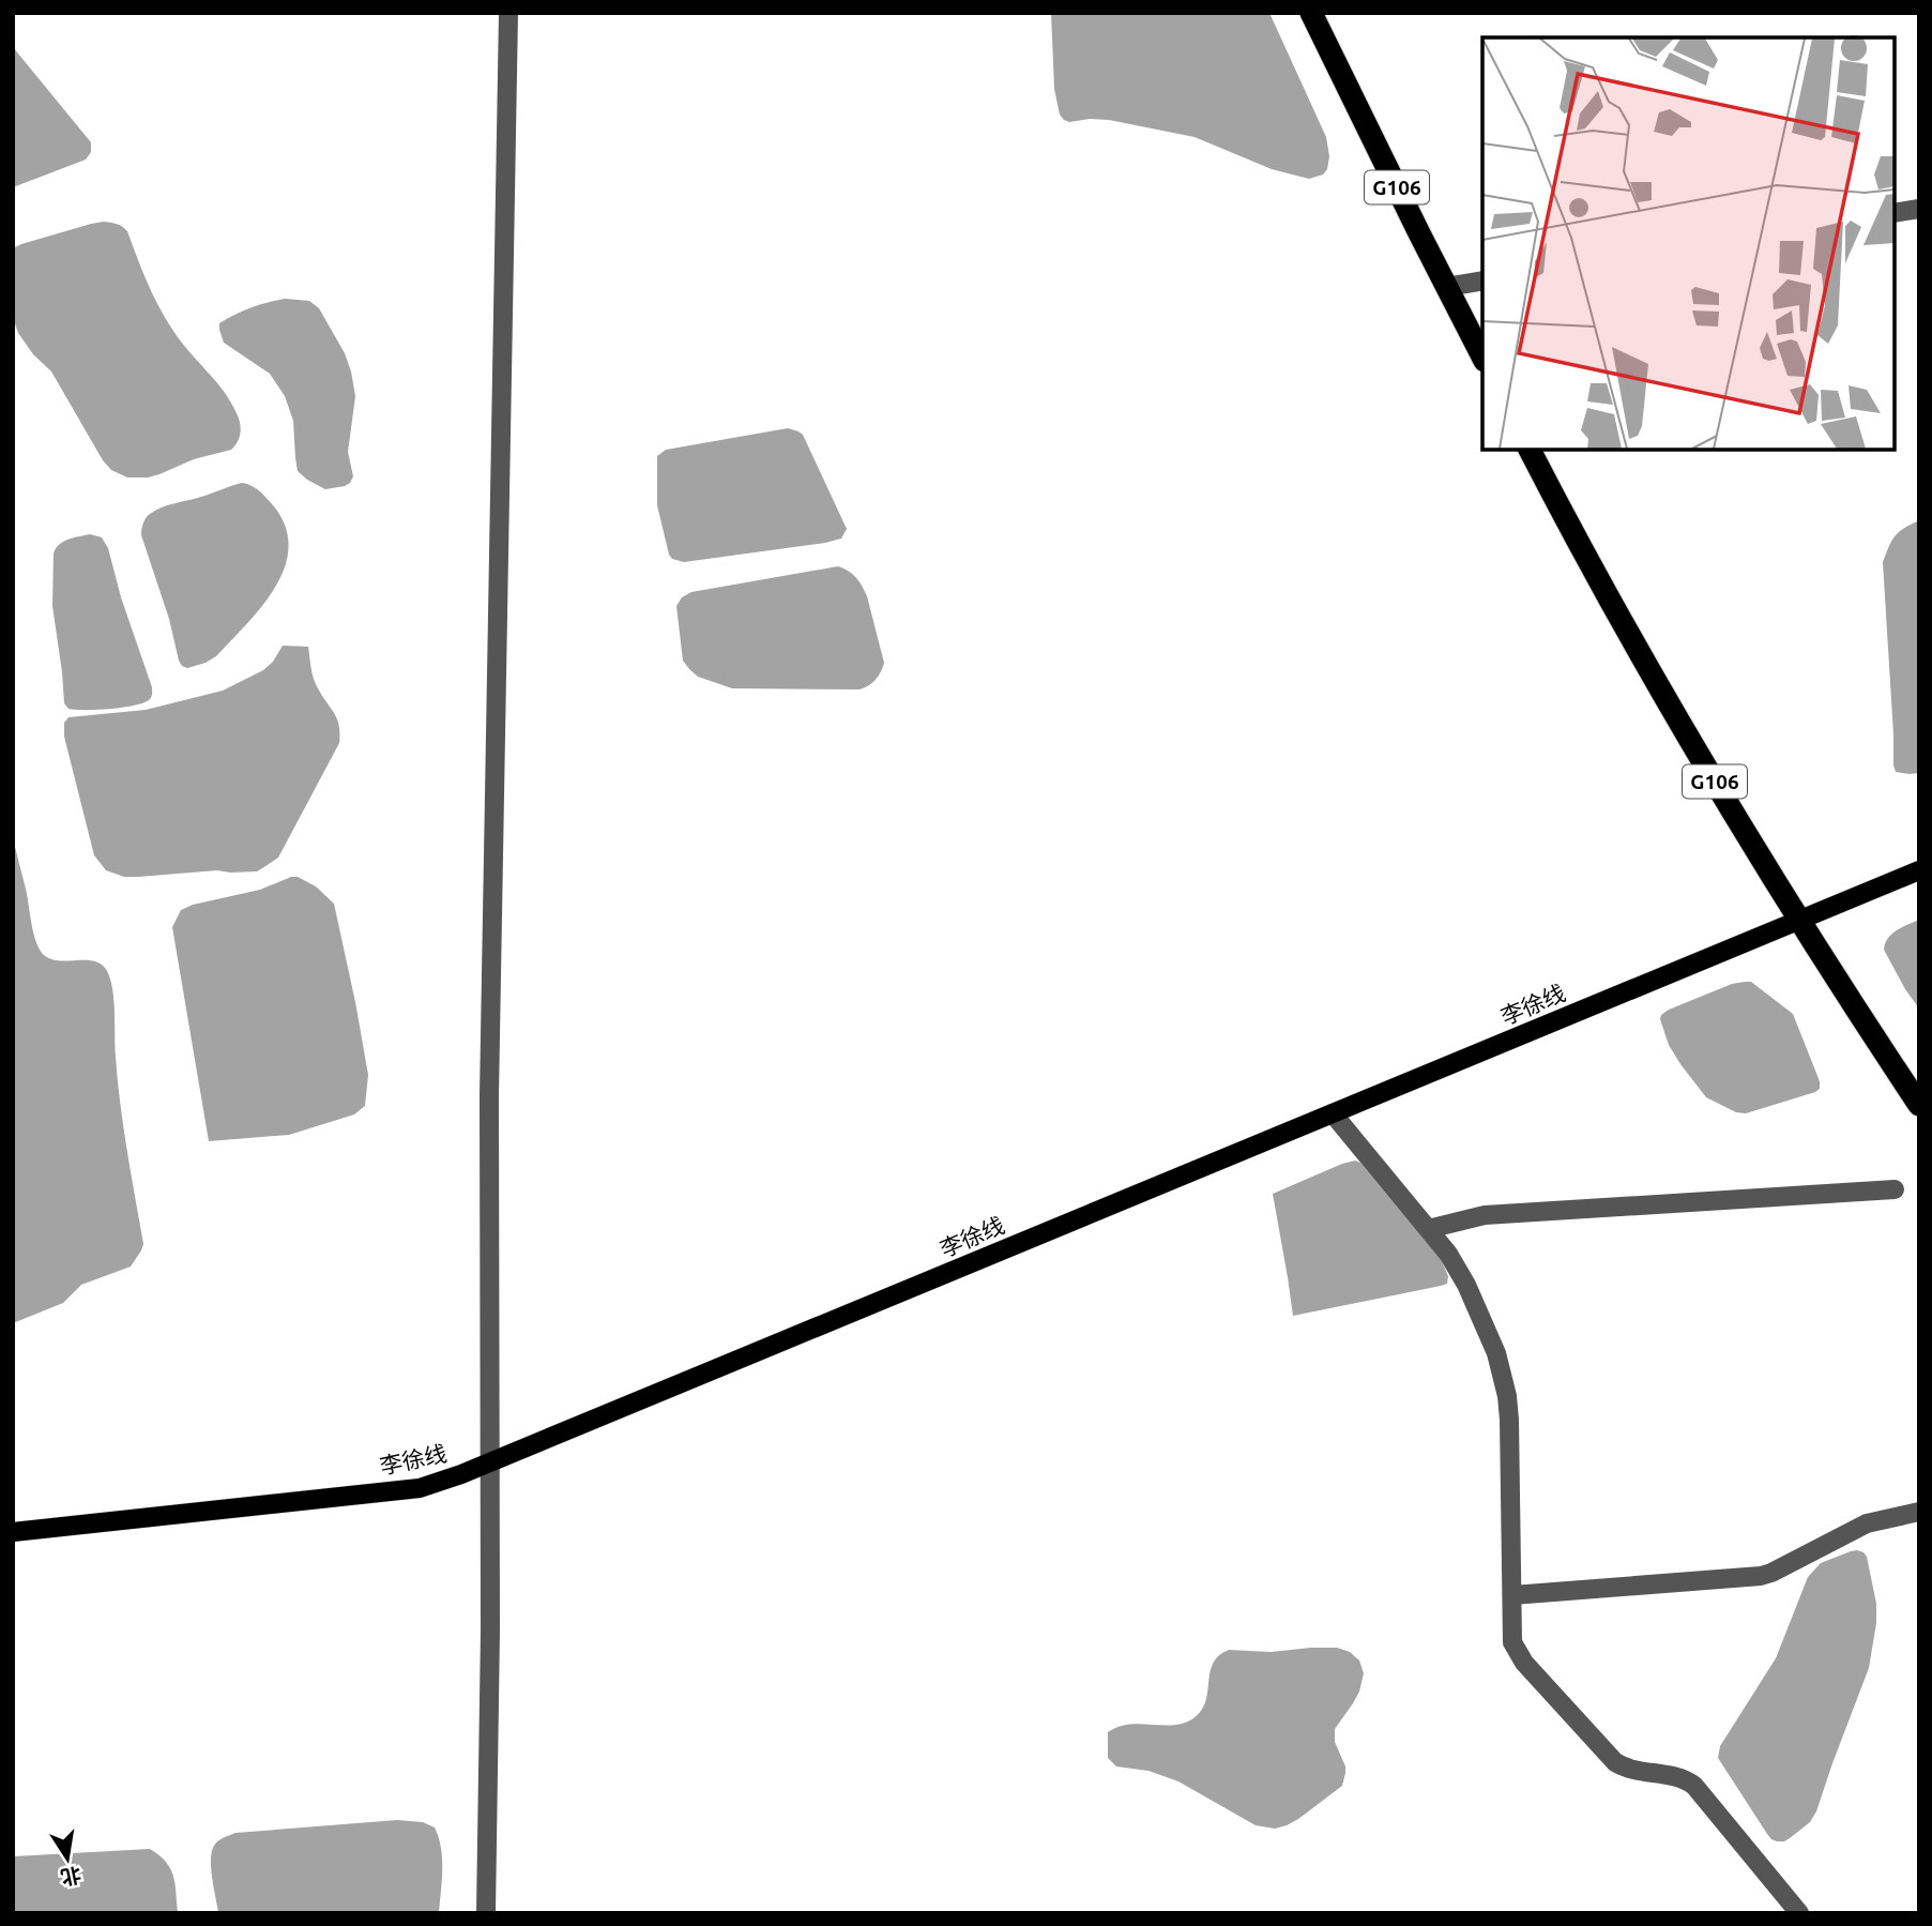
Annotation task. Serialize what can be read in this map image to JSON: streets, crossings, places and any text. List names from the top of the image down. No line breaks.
{"streets":{"highway":["G106"],"main road":["李徐线"]},"crossings":[["G106","李徐线"]],"north":"bottom"}
